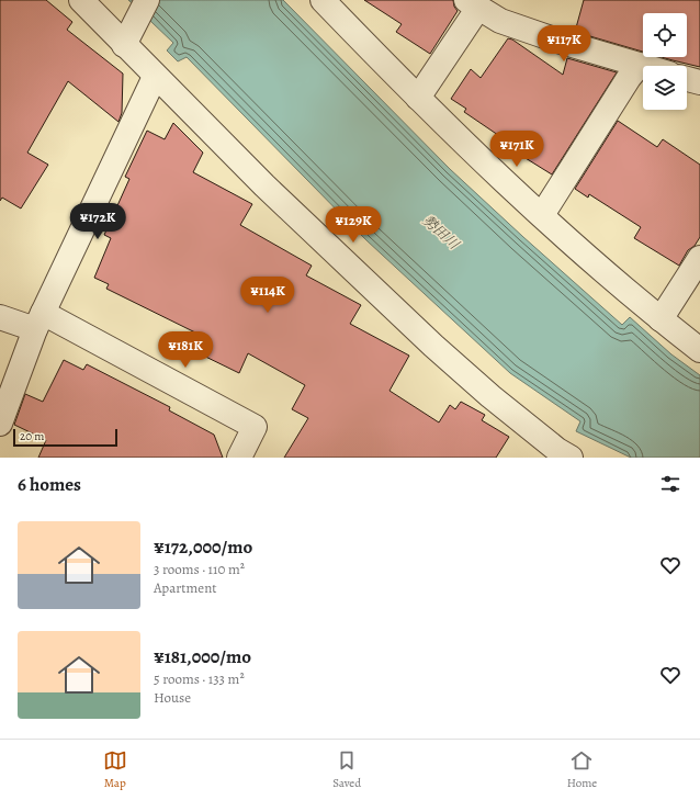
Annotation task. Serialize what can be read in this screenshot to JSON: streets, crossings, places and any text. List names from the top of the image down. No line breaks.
{"water":["勢田川"],"scale_bar":"20 m","page":{"price":["¥117K","¥171K","¥172K","¥129K","¥114K","¥181K"],"scale":"20 m","heading":"6 homes","list":[{"name":"¥172,000/mo","note":"3 rooms · 110 m² · Apartment"},{"name":"¥181,000/mo","note":"5 rooms · 133 m² · House"}],"tabs":["Map","Saved","Home"]}}
